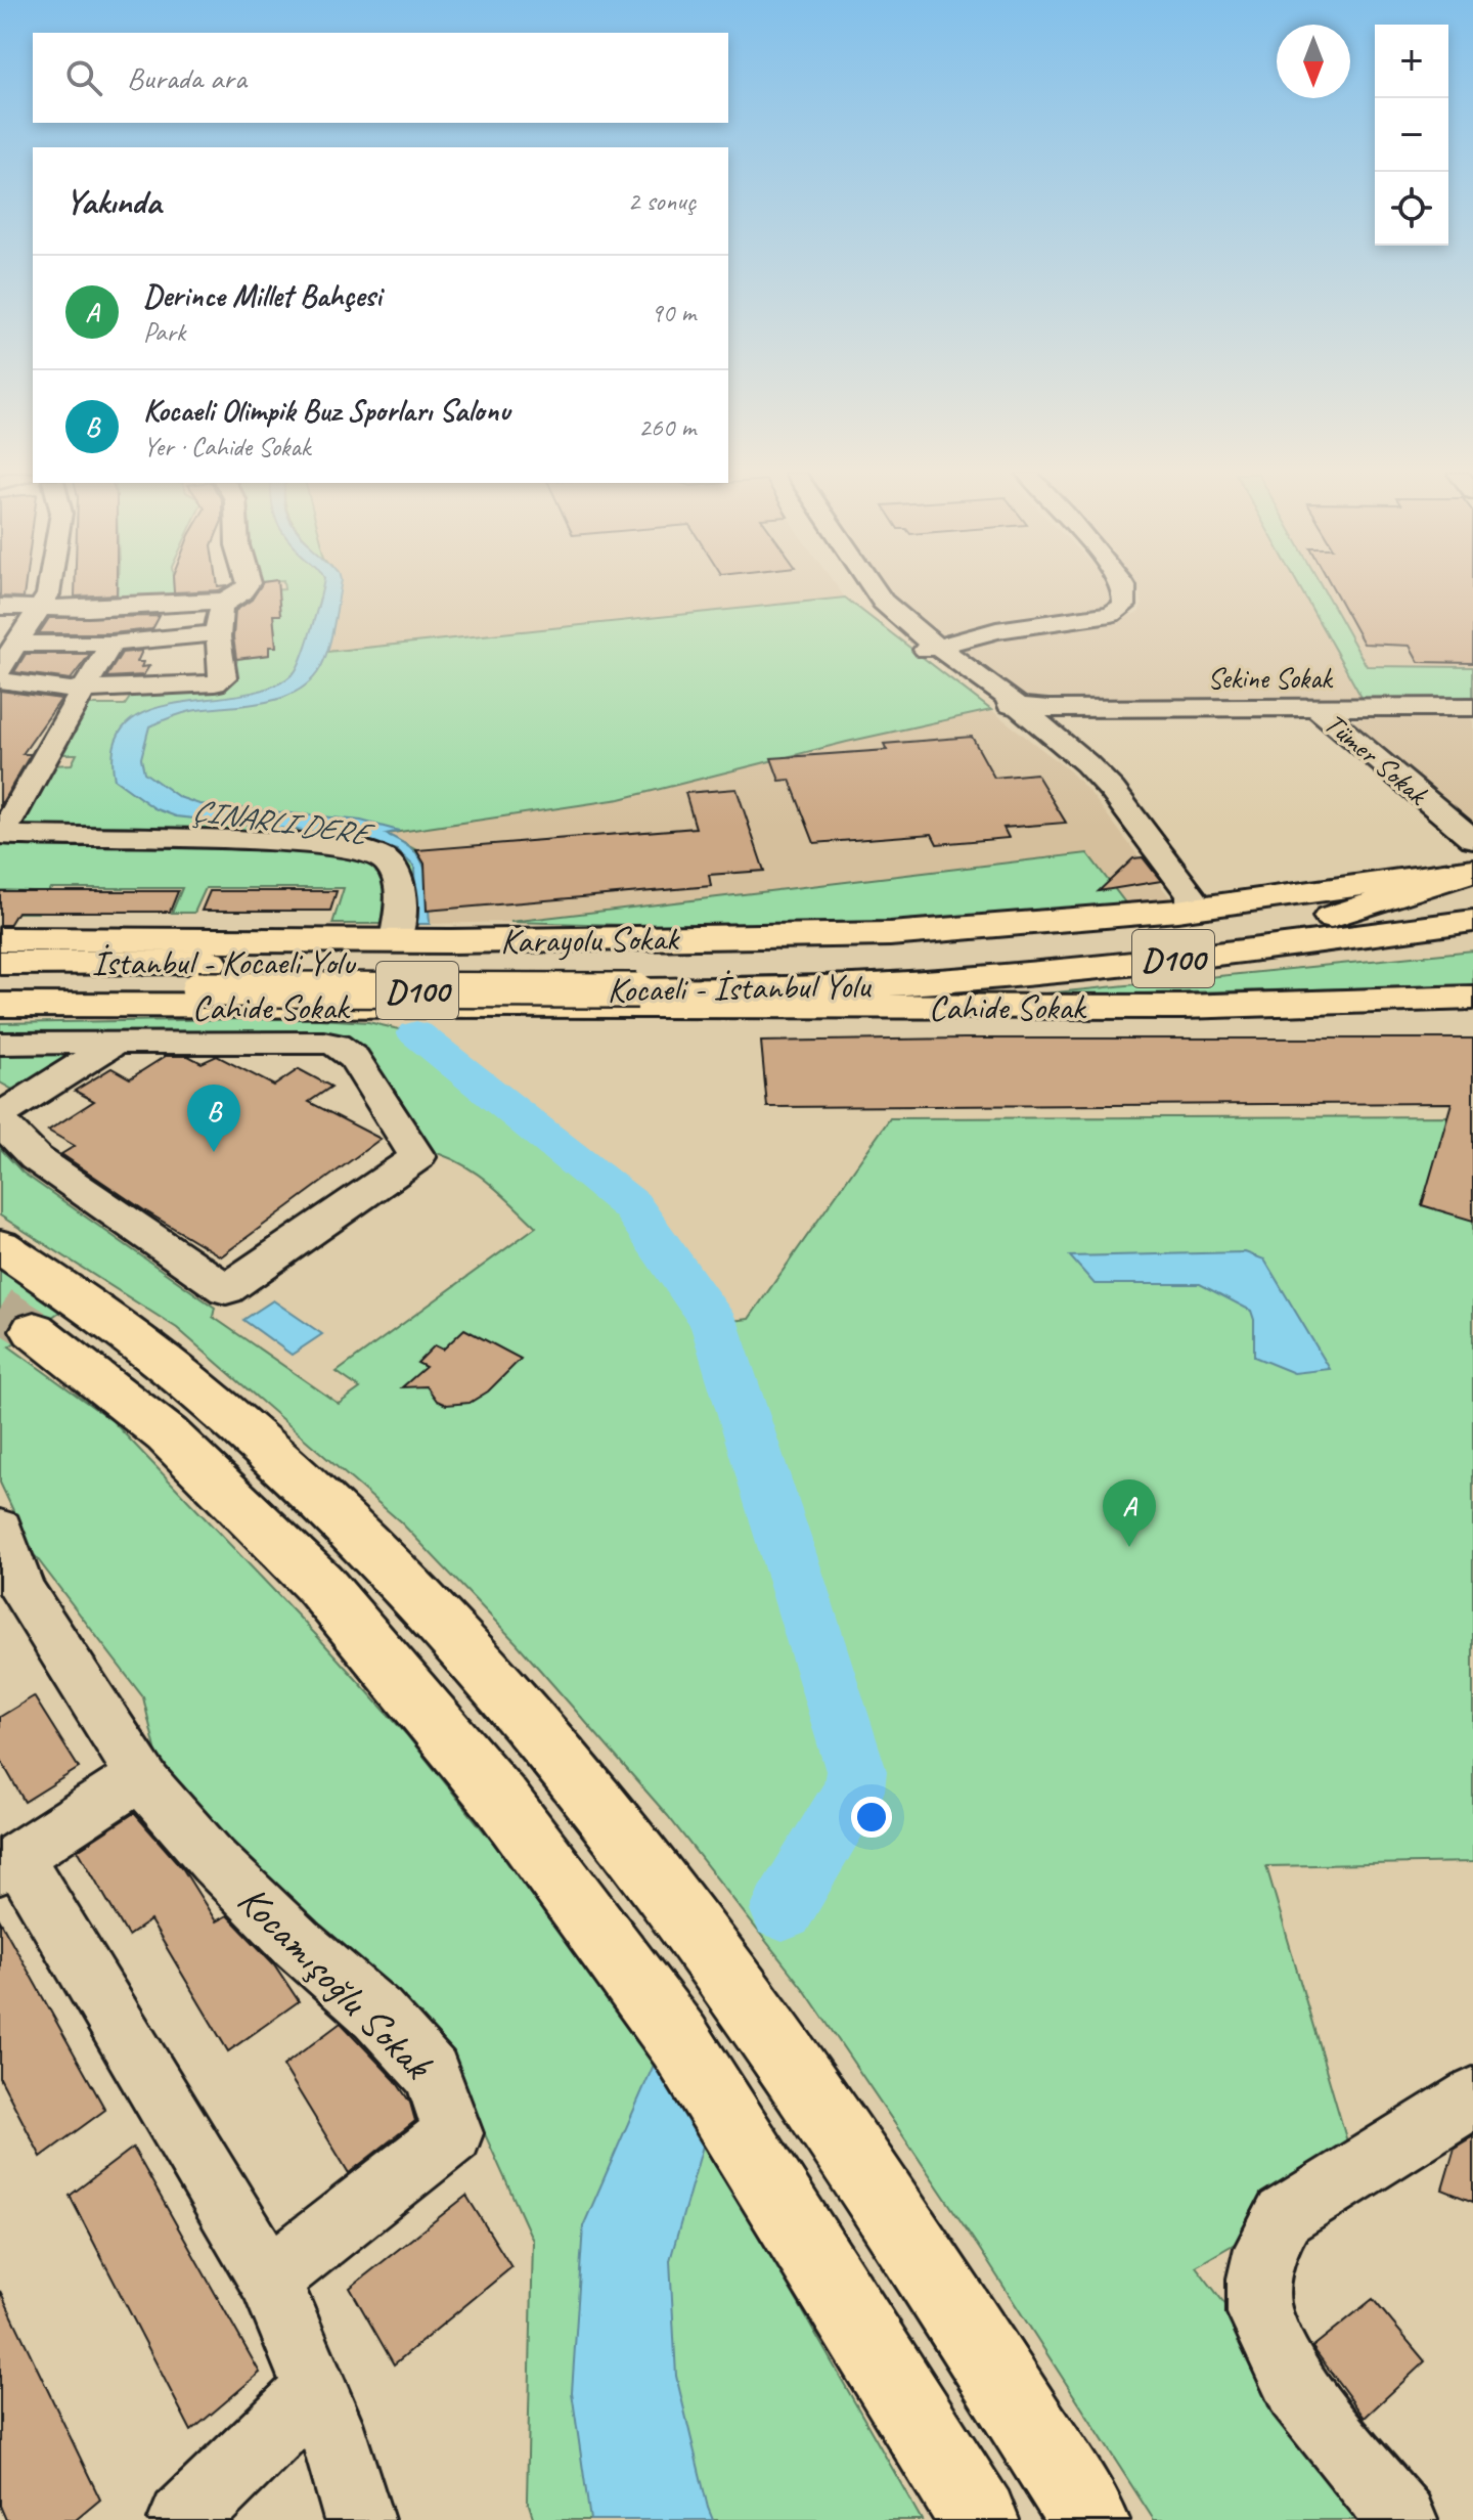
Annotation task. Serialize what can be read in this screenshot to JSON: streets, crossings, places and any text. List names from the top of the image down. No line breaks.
{"streets":{"main road":["Karayolu Sokak","D100","İstanbul - Kocaeli Yolu","Kocaeli - İstanbul Yolu","Cahide Sokak"],"street":["Sekine Sokak","Tümer Sokak","Kocamışoğlu Sokak"]},"crossings":[["Sekine Sokak","Tümer Sokak"],["D100","Kocaeli - İstanbul Yolu"],["İstanbul - Kocaeli Yolu","Kocaeli - İstanbul Yolu"]],"water":["ÇINARLI DERE"],"north":"bottom","page":{"map_buttons":["+","−"],"search":"Burada ara","heading":["Yakında","2 sonuç"],"list":[{"mark":"A","name":"Derince Millet Bahçesi","note":"Park","value":"90 m"},{"mark":"B","name":"Kocaeli Olimpik Buz Sporları Salonu","note":"Yer · Cahide Sokak","value":"260 m"}],"pins":["B","A"]}}
